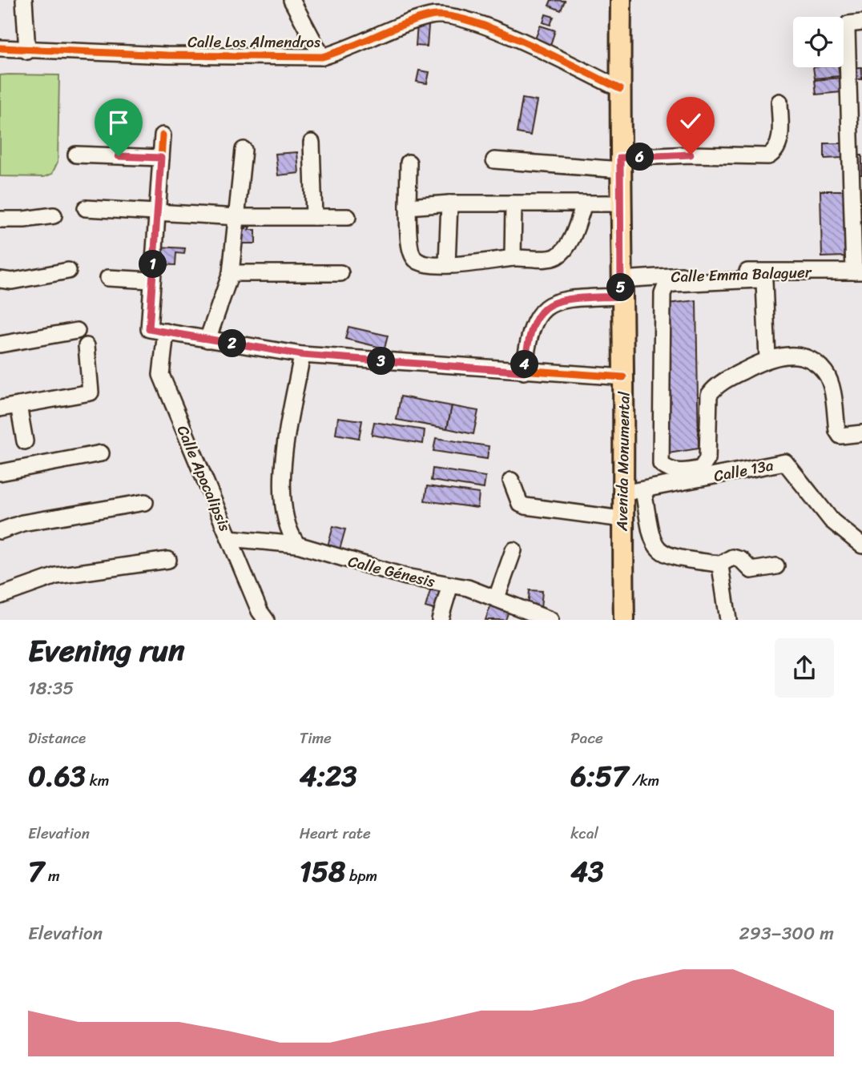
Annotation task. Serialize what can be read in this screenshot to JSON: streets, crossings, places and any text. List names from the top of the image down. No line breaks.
{"streets":{"main road":["Avenida Monumental"],"street":["Calle Los Almendros","Calle Emma Balaguer","Calle 13a","Calle Apocalipsis","Calle Génesis"]},"crossings":[["Calle Los Almendros","Avenida Monumental"],["Calle Emma Balaguer","Avenida Monumental"],["Avenida Monumental","Calle 13a"],["Calle Apocalipsis","Calle Génesis"]],"page":{"pins":["6","1","5","2","3","4"],"heading":["Evening run","18:35"],"stats":[["Distance","0.63 km"],["Time","4:23"],["Pace","6:57 /km"],["Elevation","7 m"],["Heart rate","158 bpm"],["kcal","43"]],"chart":["Elevation","293–300 m"]}}
